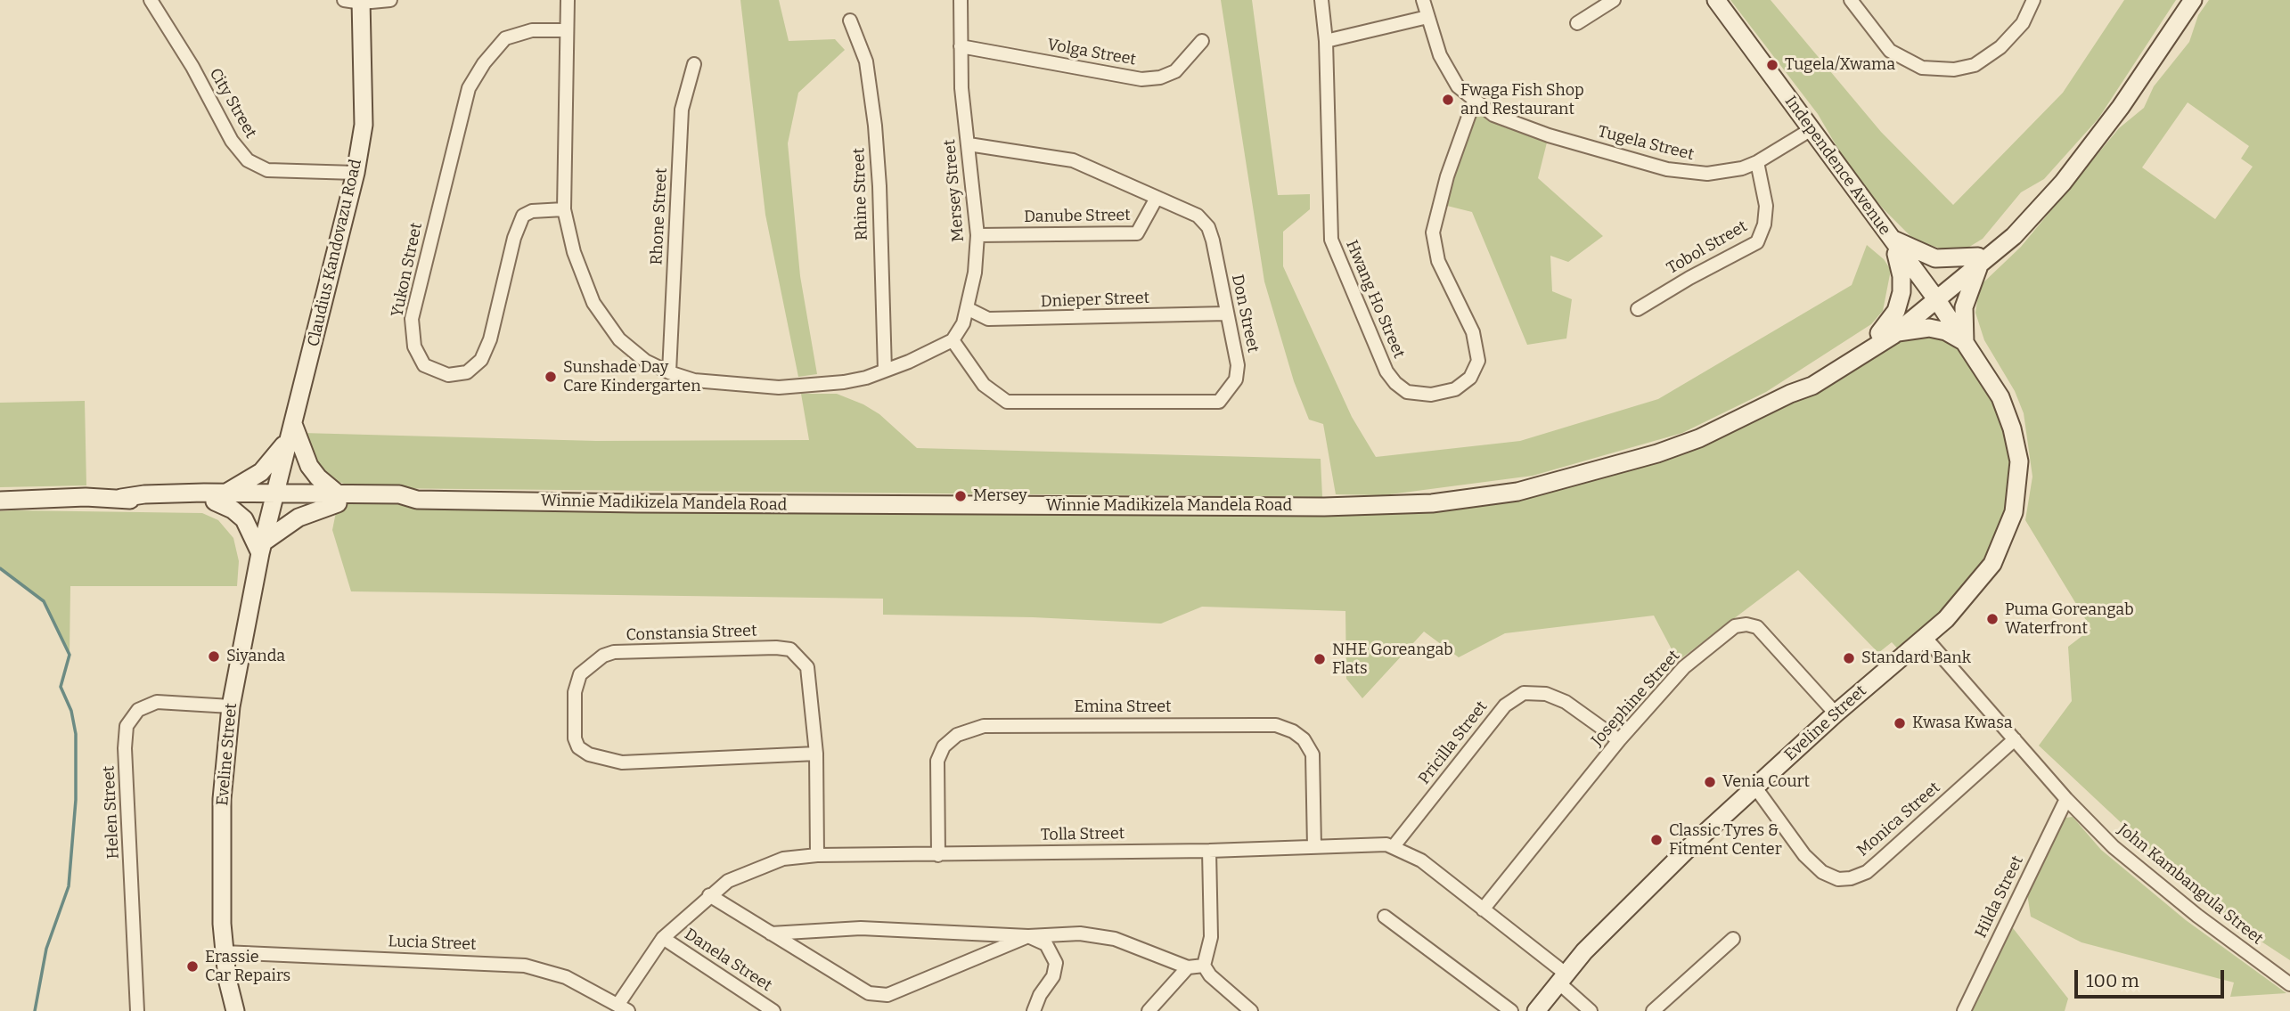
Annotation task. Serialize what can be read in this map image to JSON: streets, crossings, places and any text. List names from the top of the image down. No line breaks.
{"streets":{"main road":["Independence Avenue","Claudius Kandovazu Road","Winnie Madikizela Mandela Road","Eveline Street"],"street":["Volga Street","City Street","Tugela Street","Mersey Street","Rhine Street","Rhone Street","Danube Street","Tobol Street","Yukon Street","Hwang Ho Street","Dnieper Street","Don Street","Constansia Street","Josephine Street","Emina Street","Pricilla Street","Helen Street","Monica Street","Tolla Street","John Kambangula Street","Hilda Street","Lucia Street","Danela Street"]},"crossings":[["Volga Street","Mersey Street"],["City Street","Claudius Kandovazu Road"],["Tugela Street","Independence Avenue"],["Tugela Street","Tobol Street"],["Tugela Street","Hwang Ho Street"],["Independence Avenue","Winnie Madikizela Mandela Road"],["Independence Avenue","Eveline Street"],["Mersey Street","Danube Street"],["Mersey Street","Dnieper Street"],["Mersey Street","Don Street"],["Danube Street","Don Street"],["Claudius Kandovazu Road","Winnie Madikizela Mandela Road"],["Claudius Kandovazu Road","Eveline Street"],["Dnieper Street","Don Street"],["Winnie Madikizela Mandela Road","Eveline Street"],["Constansia Street","Tolla Street"],["Josephine Street","Eveline Street"],["Josephine Street","Pricilla Street"],["Josephine Street","Tolla Street"],["Emina Street","Tolla Street"],["Eveline Street","Helen Street"],["Eveline Street","Monica Street"],["Eveline Street","Tolla Street"],["Eveline Street","John Kambangula Street"],["Eveline Street","Lucia Street"],["Pricilla Street","Tolla Street"],["Monica Street","John Kambangula Street"],["Tolla Street","Lucia Street"],["Tolla Street","Danela Street"],["John Kambangula Street","Hilda Street"]],"places":["Tugela/Xwama","Fwaga Fish Shop and Restaurant","Sunshade Day Care Kindergarten","Mersey","Puma Goreangab Waterfront","Siyanda","Standard Bank","NHE Goreangab Flats","Kwasa Kwasa","Venia Court","Classic Tyres & Fitment Center","Erassie Car Repairs"],"scale_bar":"100 m"}
